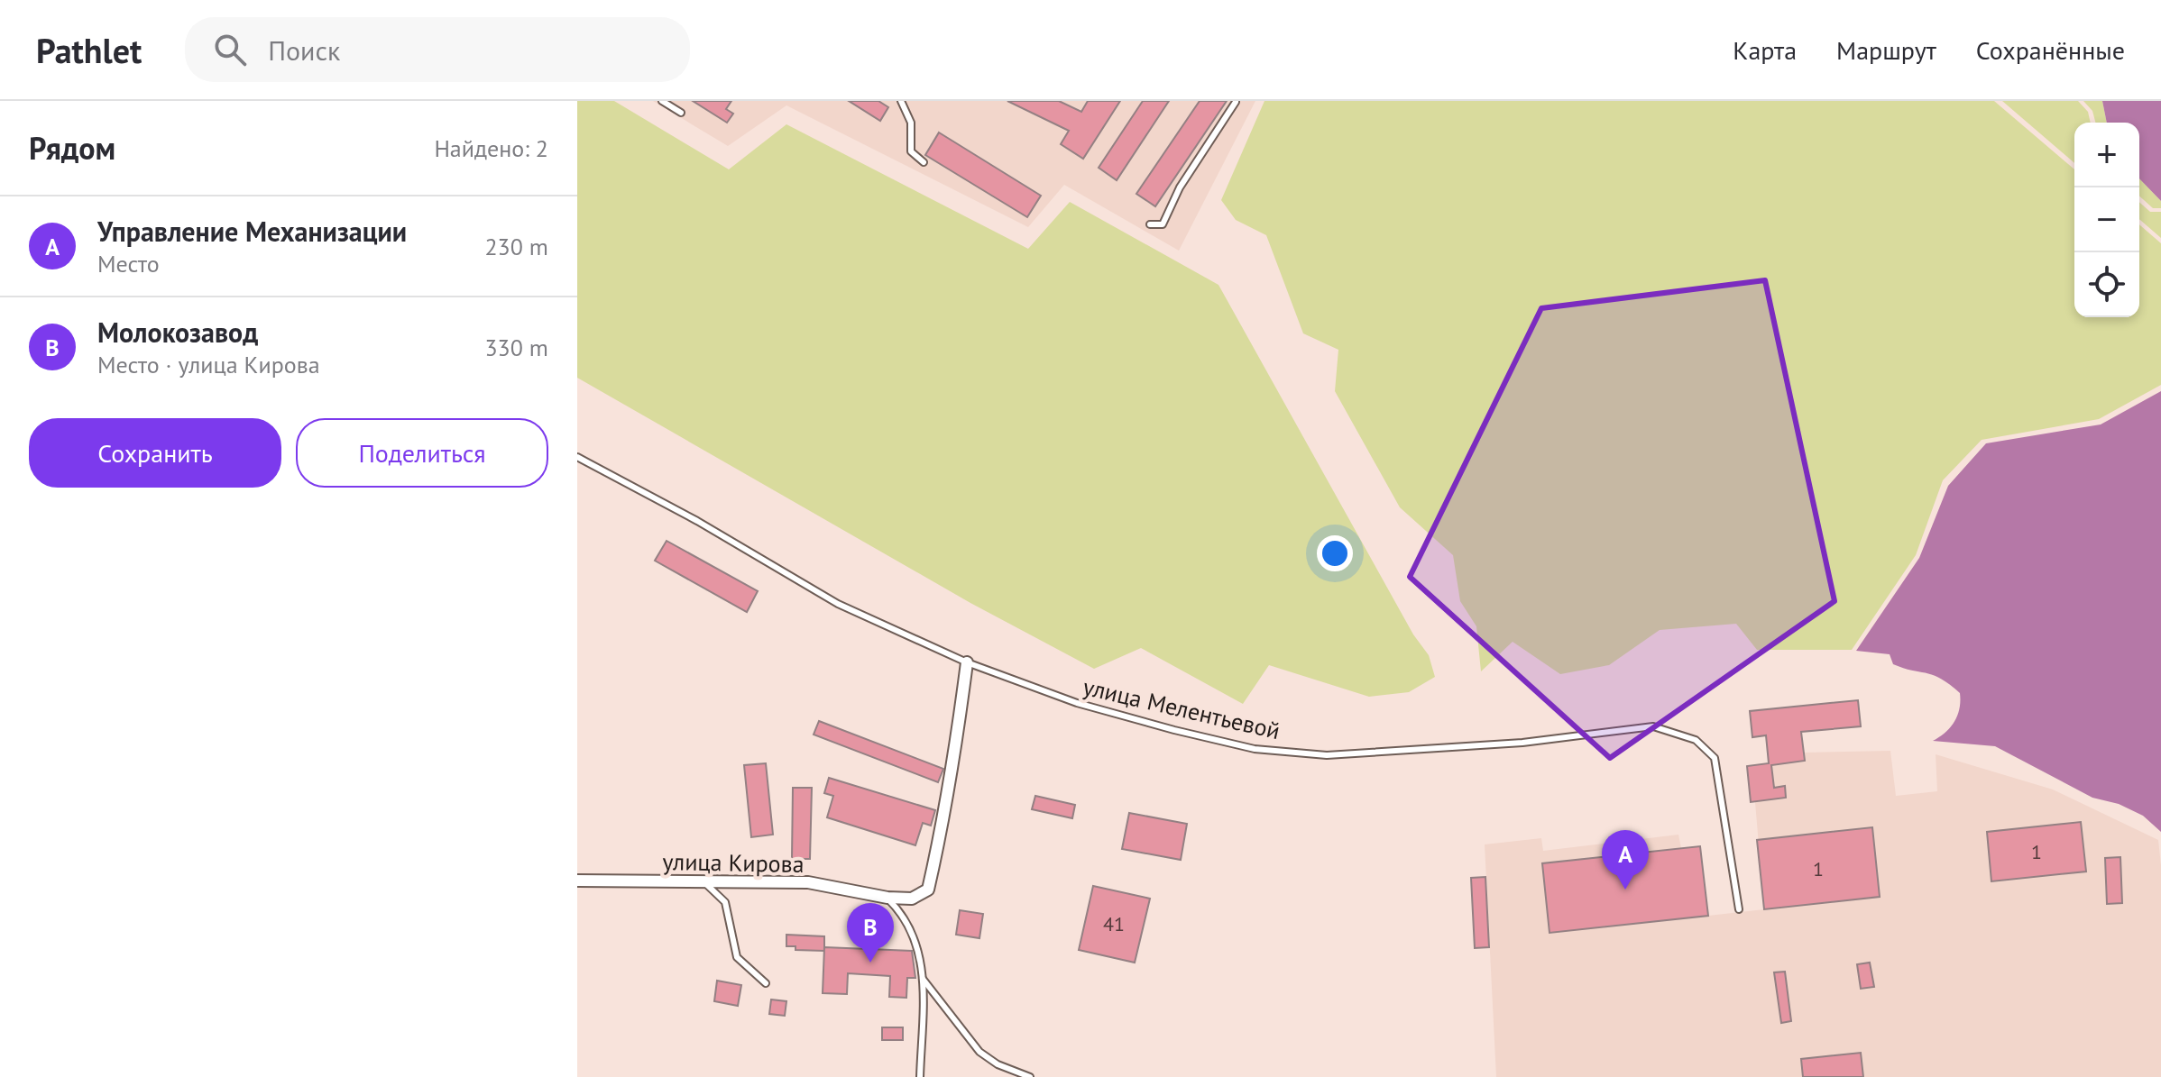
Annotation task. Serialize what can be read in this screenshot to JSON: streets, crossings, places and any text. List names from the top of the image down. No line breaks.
{"streets":{"street":["улица Кирова"],"lane":["улица Мелентьевой"]},"crossings":[["улица Мелентьевой","улица Кирова"]],"house_numbers":["1","1","41"],"page":{"header":"Pathlet","search":"Поиск","nav":["Карта","Маршрут","Сохранённые"],"heading":["Рядом","Найдено: 2"],"map_buttons":["+","−"],"list":[{"mark":"A","name":"Управление Механизации","note":"Место","value":"230 m"},{"mark":"B","name":"Молокозавод","note":"Место · улица Кирова","value":"330 m"}],"buttons":["Сохранить","Поделиться"],"pins":["A","B"]}}
